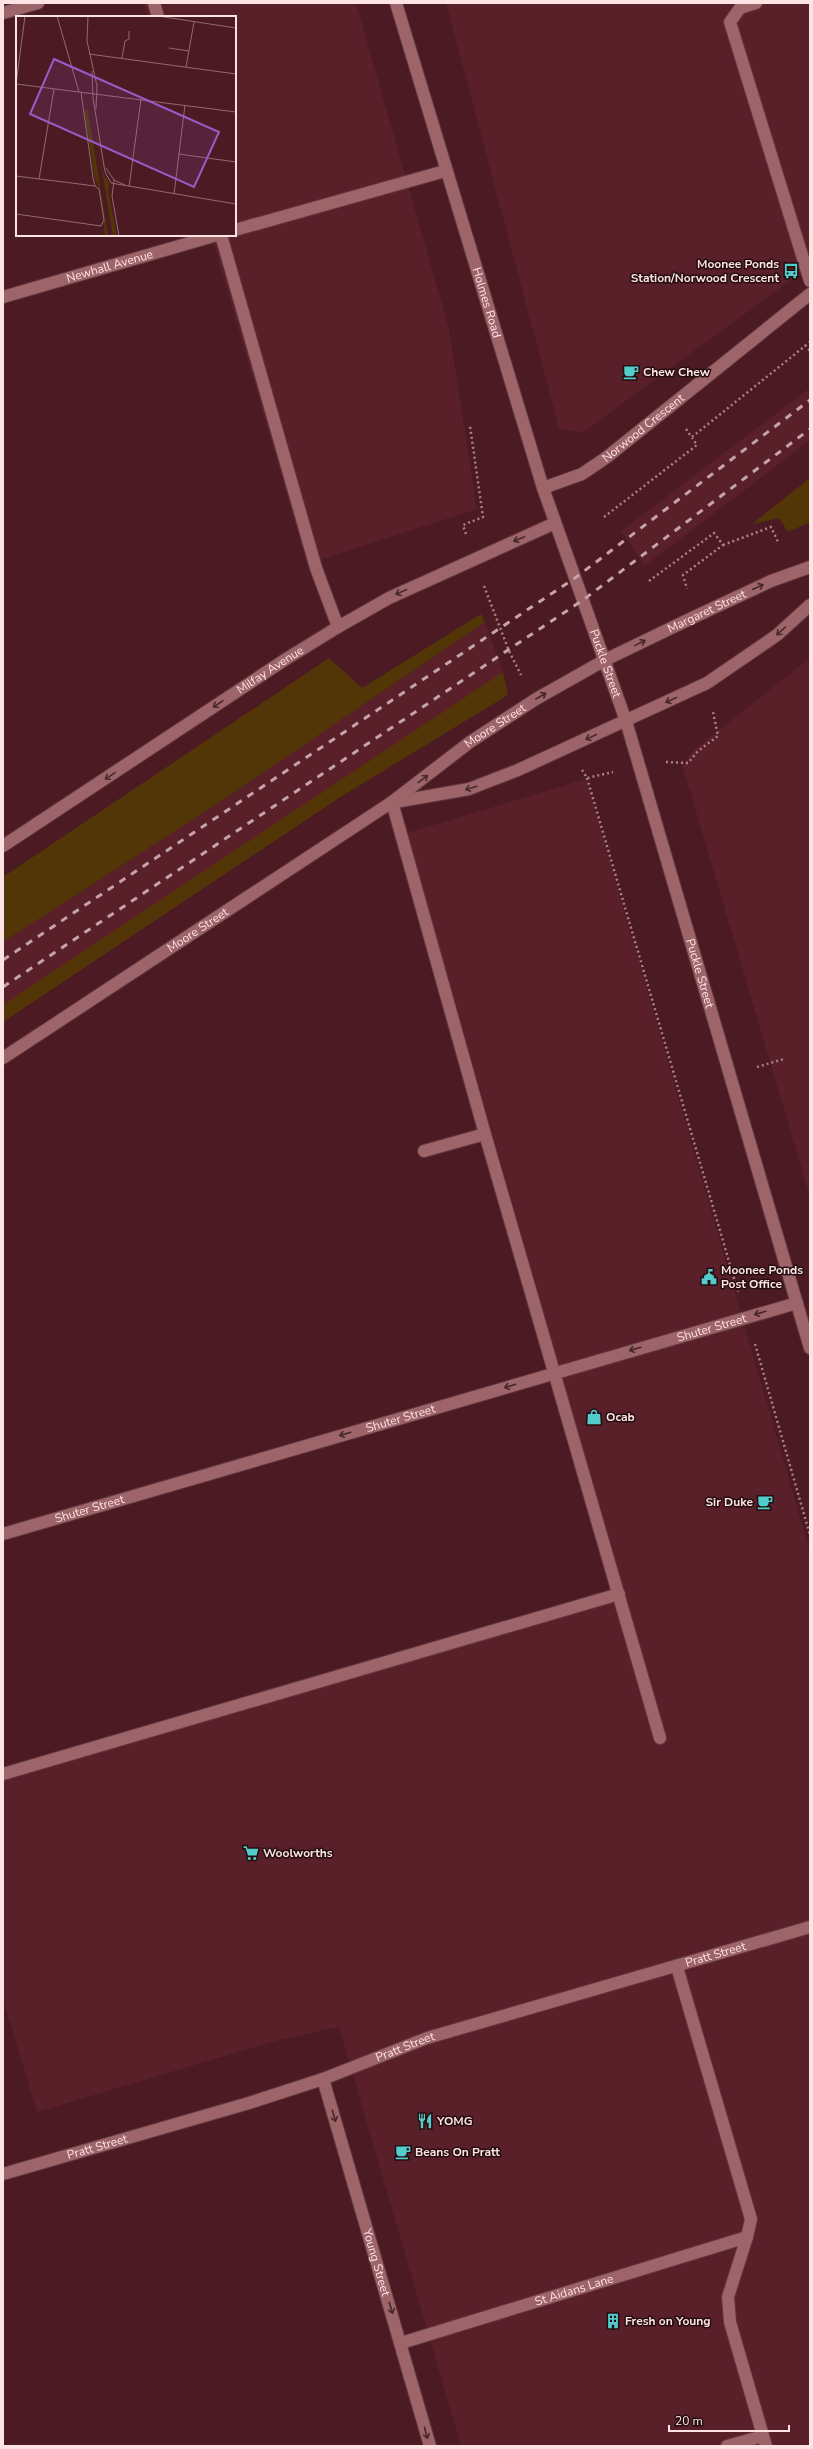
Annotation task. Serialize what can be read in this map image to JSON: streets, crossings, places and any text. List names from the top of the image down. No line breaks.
{"streets":{"street":["Newhall Avenue","Holmes Road","Norwood Crescent","Margaret Street","Puckle Street","Milfay Avenue","Moore Street","Shuter Street","Pratt Street","Young Street","St Aidans Lane"]},"crossings":[["Holmes Road","Norwood Crescent"],["Holmes Road","Puckle Street"],["Holmes Road","Milfay Avenue"],["Margaret Street","Puckle Street"],["Margaret Street","Moore Street"],["Puckle Street","Moore Street"],["Puckle Street","Shuter Street"],["Pratt Street","Young Street"],["Young Street","St Aidans Lane"]],"one_way":["Milfay Avenue","Shuter Street","Young Street"],"places":{"bus stop":["Moonee Ponds Station/Norwood Crescent"],"cafe":["Chew Chew","Sir Duke","Beans On Pratt"],"public building":["Moonee Ponds Post Office"],"shop":["Ocab"],"supermarket":["Woolworths"],"restaurant":["YOMG"],"building":["Fresh on Young"]},"scale_bar":"20 m"}
